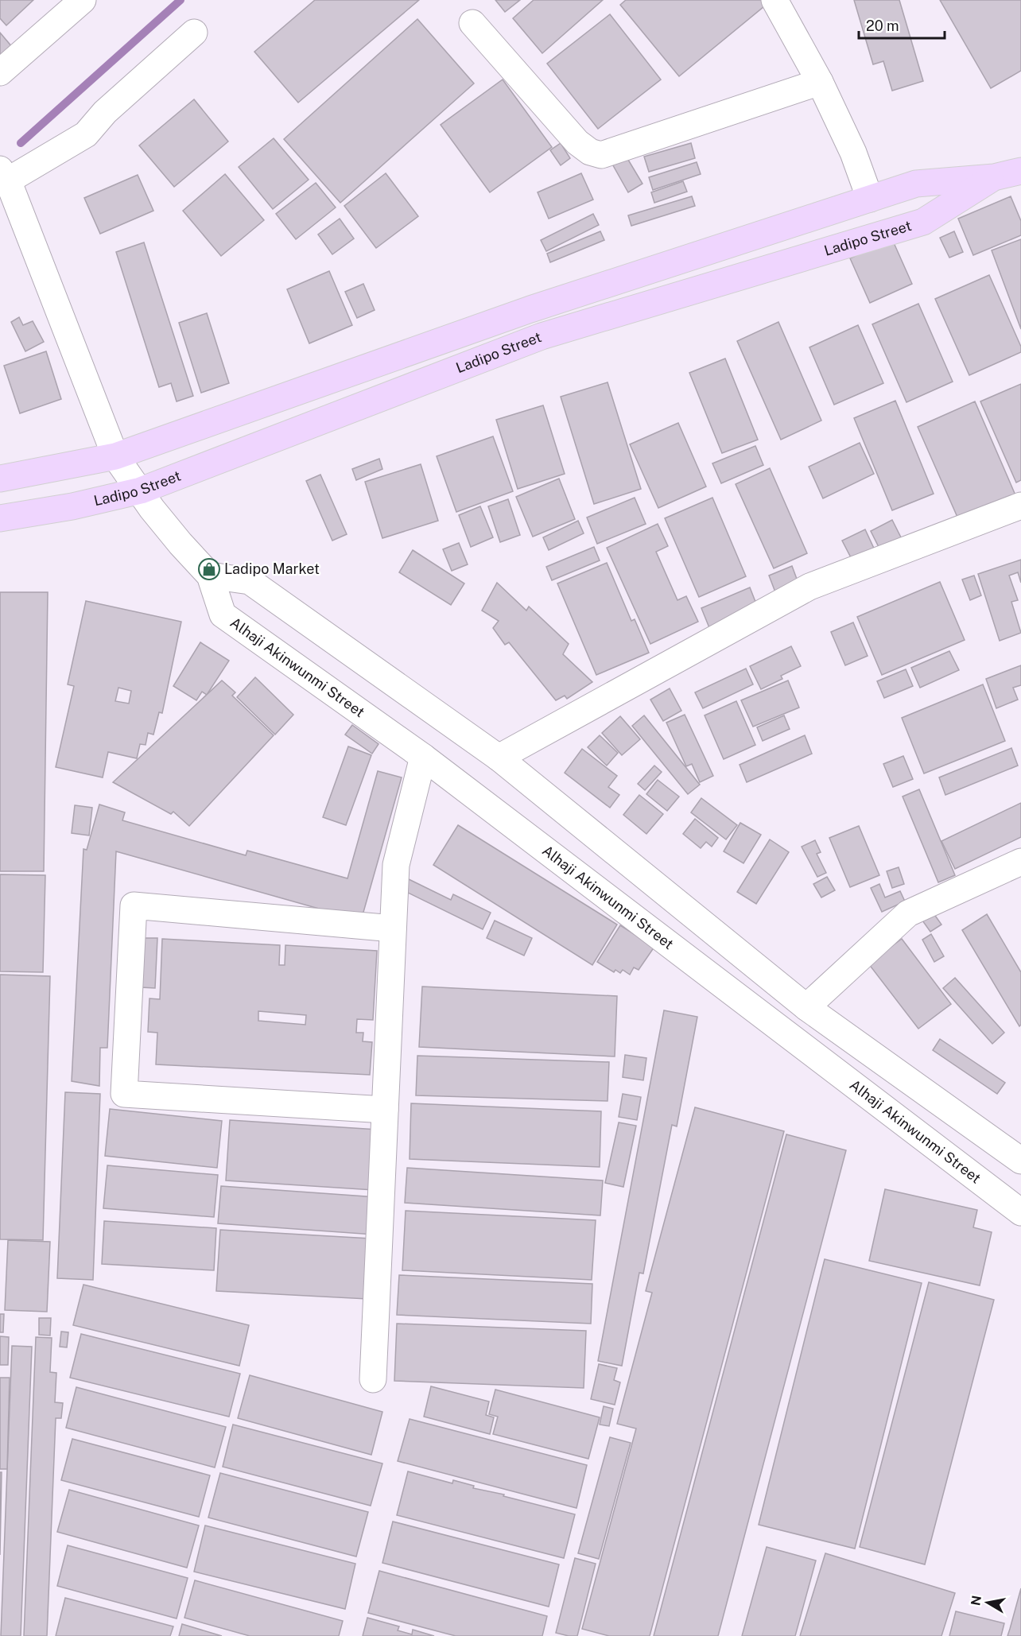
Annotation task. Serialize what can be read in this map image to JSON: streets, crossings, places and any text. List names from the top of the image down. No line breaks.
{"streets":{"main road":["Ladipo Street"],"street":["Alhaji Akinwunmi Street"]},"crossings":[["Ladipo Street","Alhaji Akinwunmi Street"]],"places":{"shop":["Ladipo Market"]},"scale_bar":"20 m","north":"left"}
